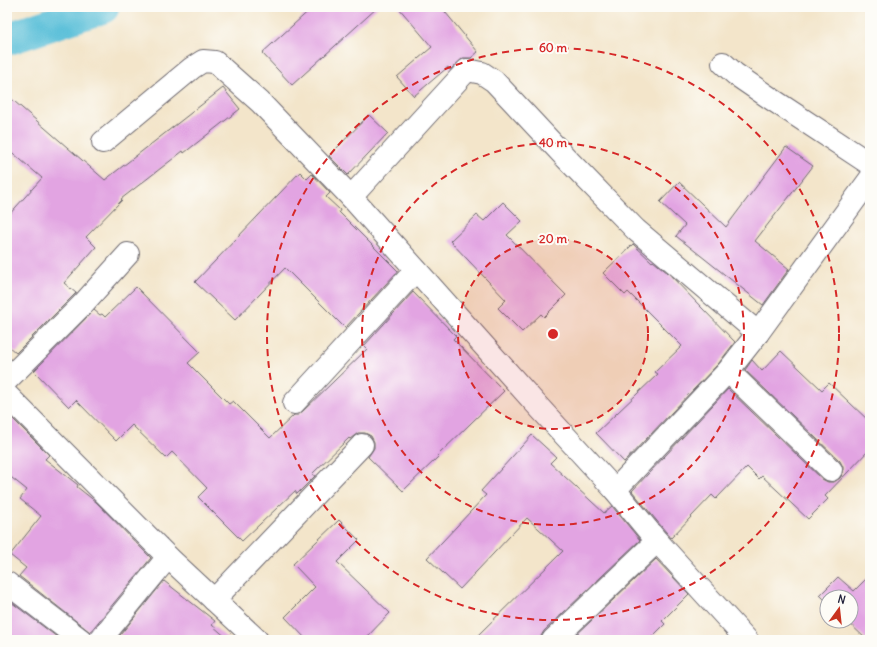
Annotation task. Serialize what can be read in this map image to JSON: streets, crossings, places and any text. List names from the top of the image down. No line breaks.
{"north":"top","rings":["60 m","40 m","20 m"]}
